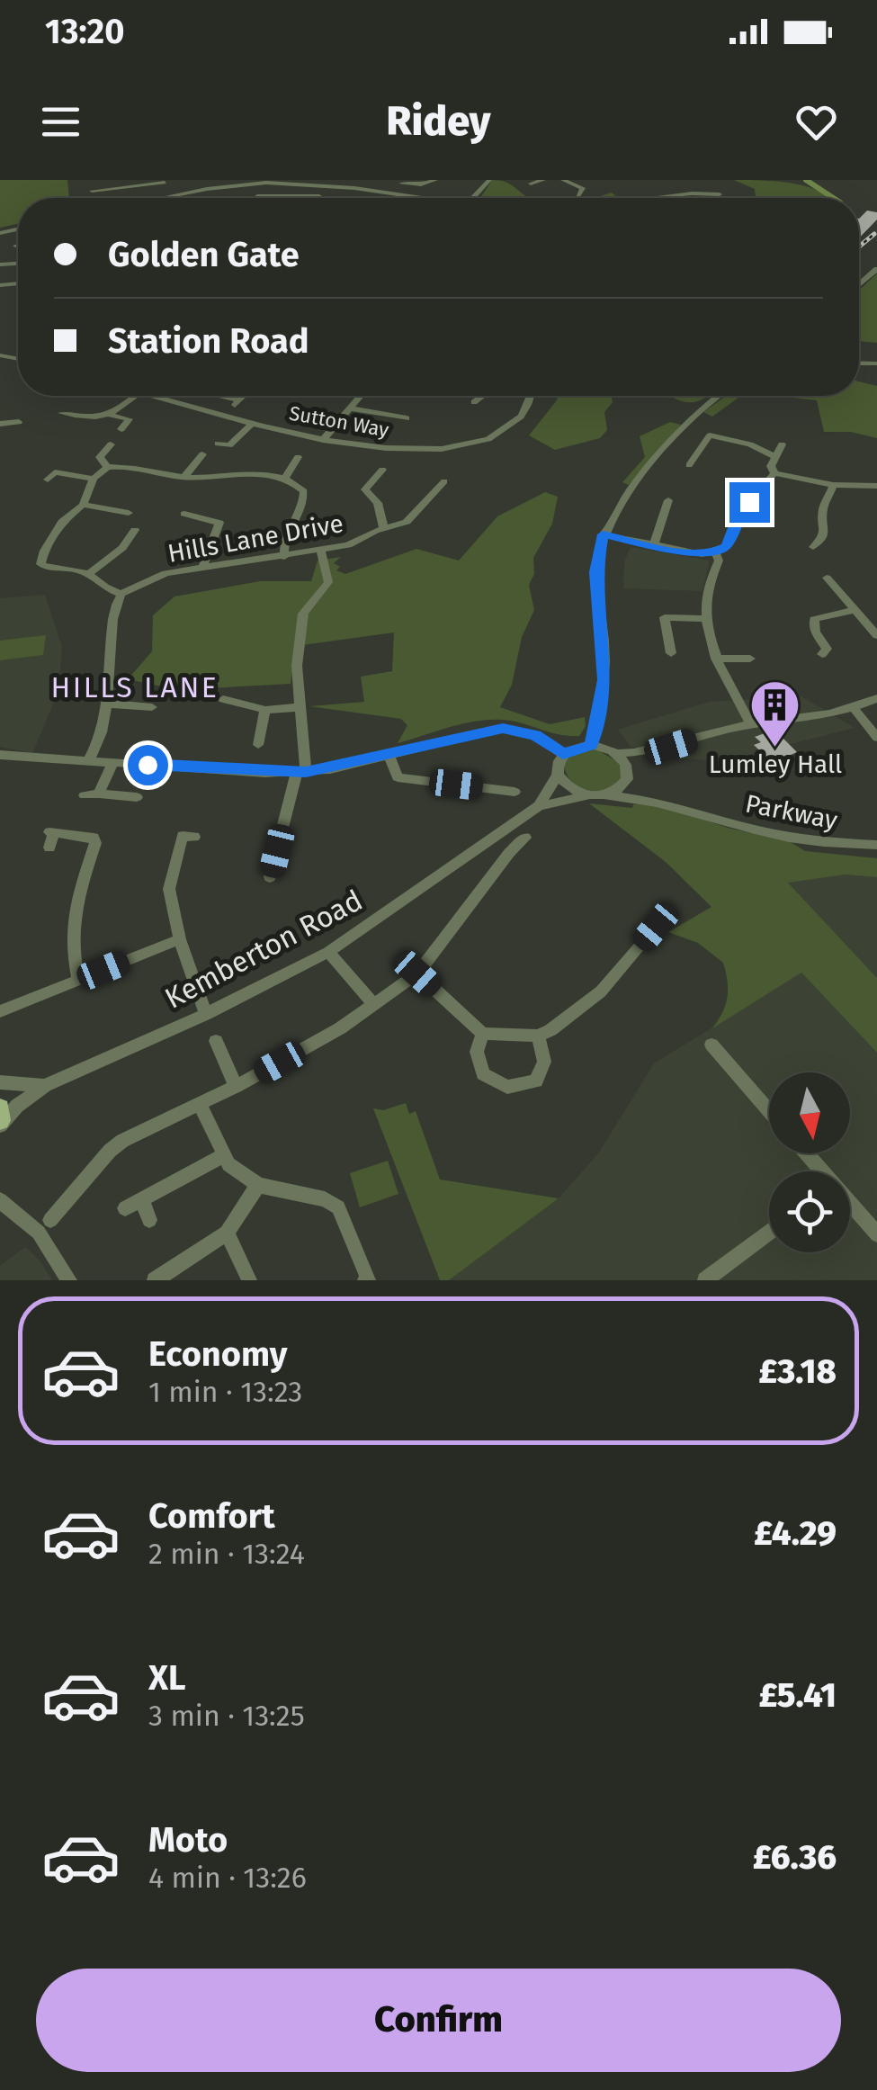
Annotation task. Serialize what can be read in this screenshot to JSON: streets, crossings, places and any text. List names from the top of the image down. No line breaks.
{"streets":{"street":["Sutton Way","Hills Lane Drive","Parkway","Kemberton Road"]},"crossings":[["Parkway","Kemberton Road"]],"districts":["HILLS LANE"],"places":{"building":["Lumley Hall"]},"north":"bottom","page":{"status":"13:20","header":"Ridey","banner":["Golden Gate","Station Road"],"list":[{"name":"Economy","note":"1 min · 13:23","value":"£3.18"},{"name":"Comfort","note":"2 min · 13:24","value":"£4.29"},{"name":"XL","note":"3 min · 13:25","value":"£5.41"},{"name":"Moto","note":"4 min · 13:26","value":"£6.36"}],"buttons":"Confirm"}}
